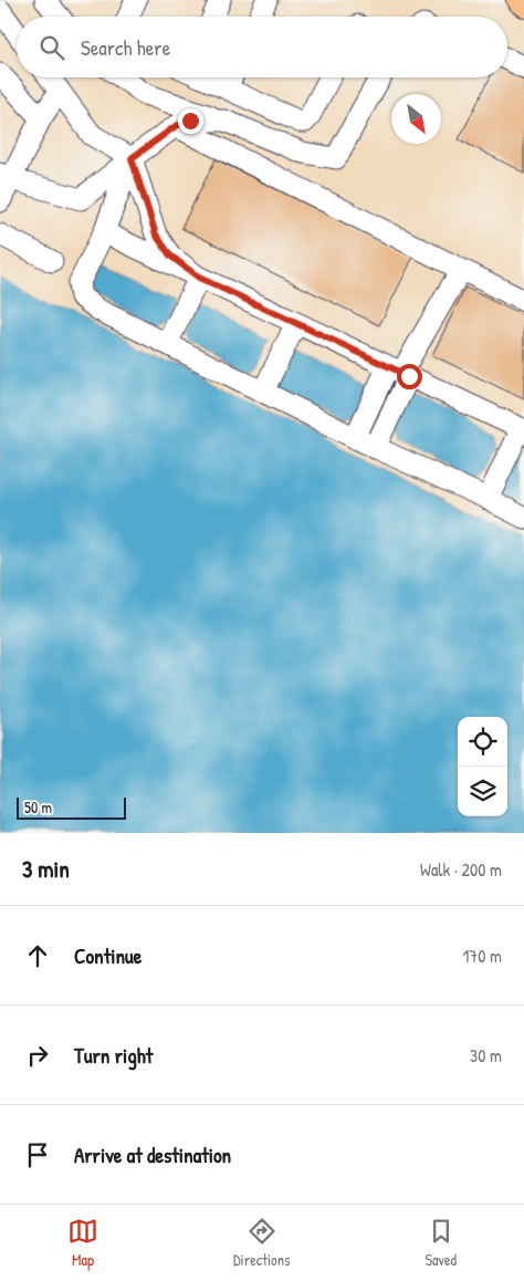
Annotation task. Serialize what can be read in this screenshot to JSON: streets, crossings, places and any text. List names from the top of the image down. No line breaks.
{"scale_bar":"50 m","north":"bottom right","page":{"search":"Search here","scale":"50 m","heading":["3 min","Walk · 200 m"],"list":[["Continue","170 m"],["Turn right","30 m"],"Arrive at destination"],"nav":["Map","Directions","Saved"]}}
